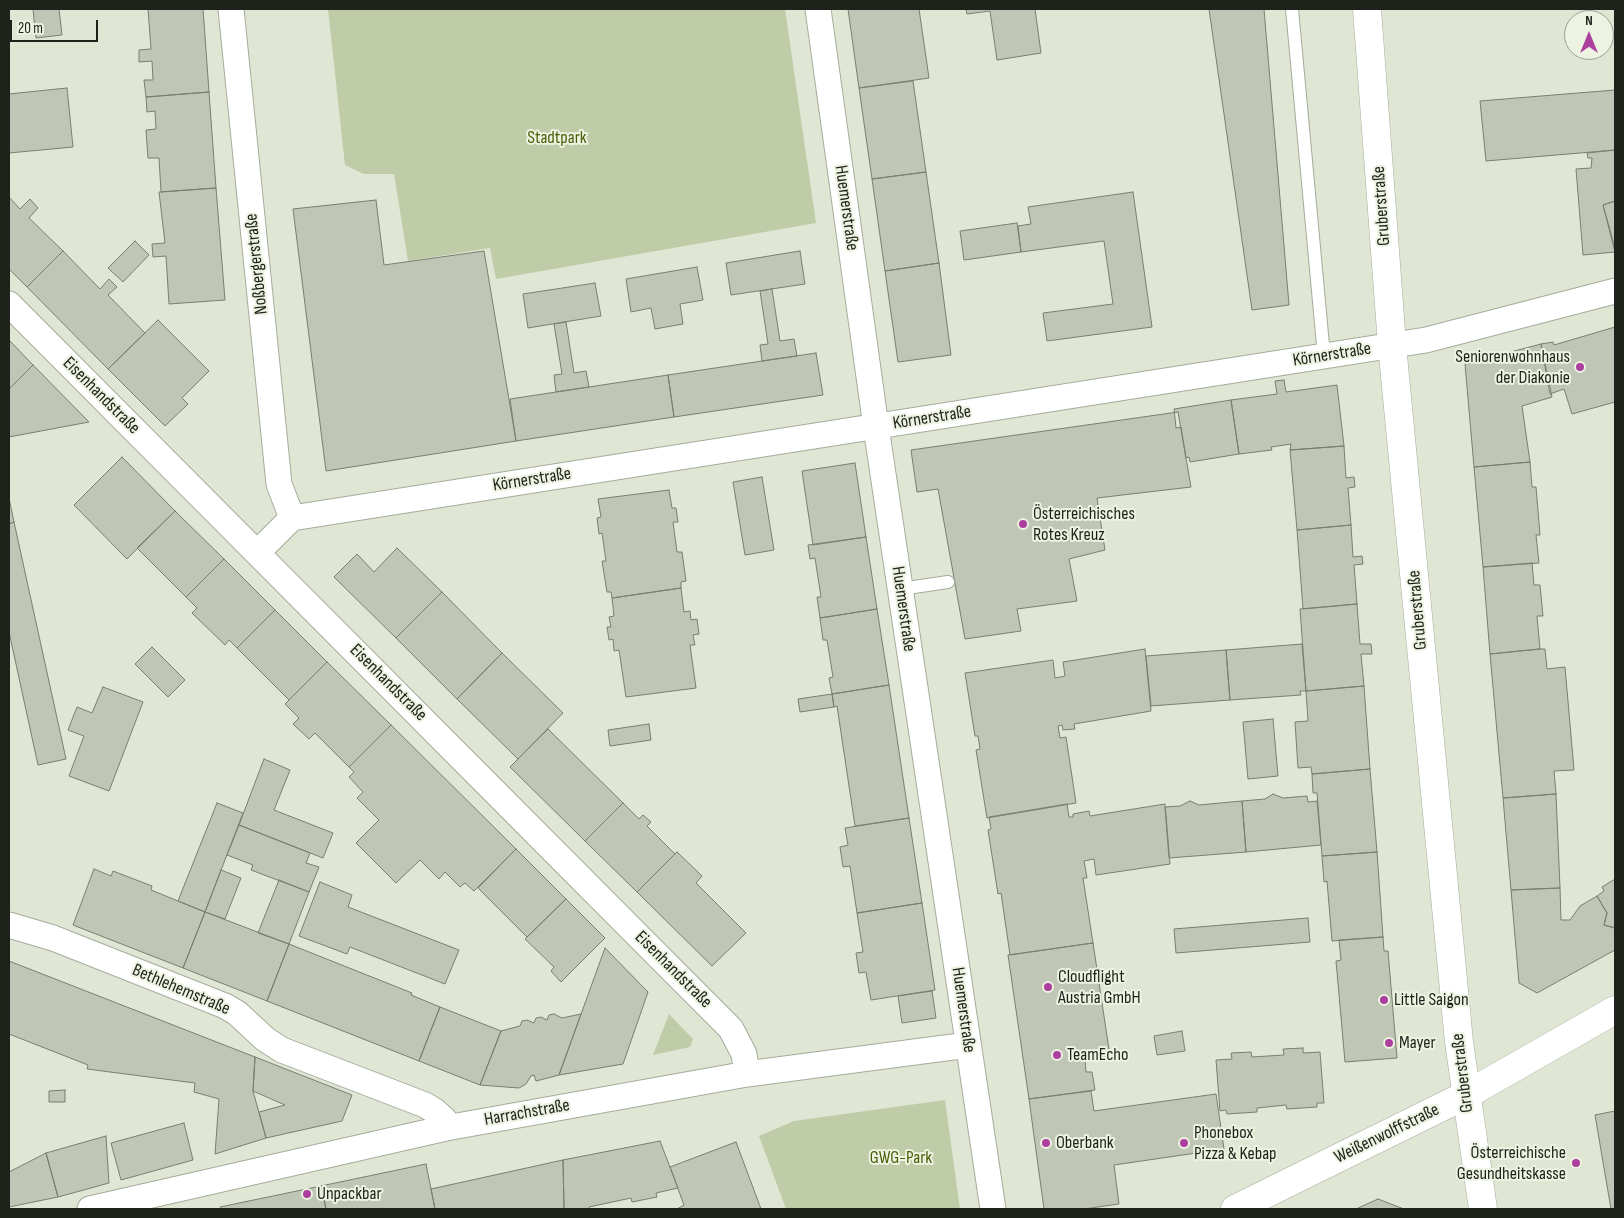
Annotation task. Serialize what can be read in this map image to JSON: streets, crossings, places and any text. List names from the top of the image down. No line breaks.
{"streets":{"main road":["Gruberstraße","Weißenwolffstraße"],"street":["Huemerstraße","Noßbergerstraße","Körnerstraße","Eisenhandstraße","Bethlehemstraße","Harrachstraße"]},"crossings":[["Gruberstraße","Körnerstraße"],["Gruberstraße","Weißenwolffstraße"],["Huemerstraße","Körnerstraße"],["Huemerstraße","Harrachstraße"],["Noßbergerstraße","Körnerstraße"],["Eisenhandstraße","Harrachstraße"],["Bethlehemstraße","Harrachstraße"]],"parks":["Stadtpark","GWG-Park"],"places":["Seniorenwohnhaus der Diakonie","Österreichisches Rotes Kreuz","Cloudflight Austria GmbH","Little Saigon","Mayer","TeamEcho","Oberbank","Phonebox Pizza & Kebap","Österreichische Gesundheitskasse","Unpackbar"],"scale_bar":"20 m","north":"top"}
